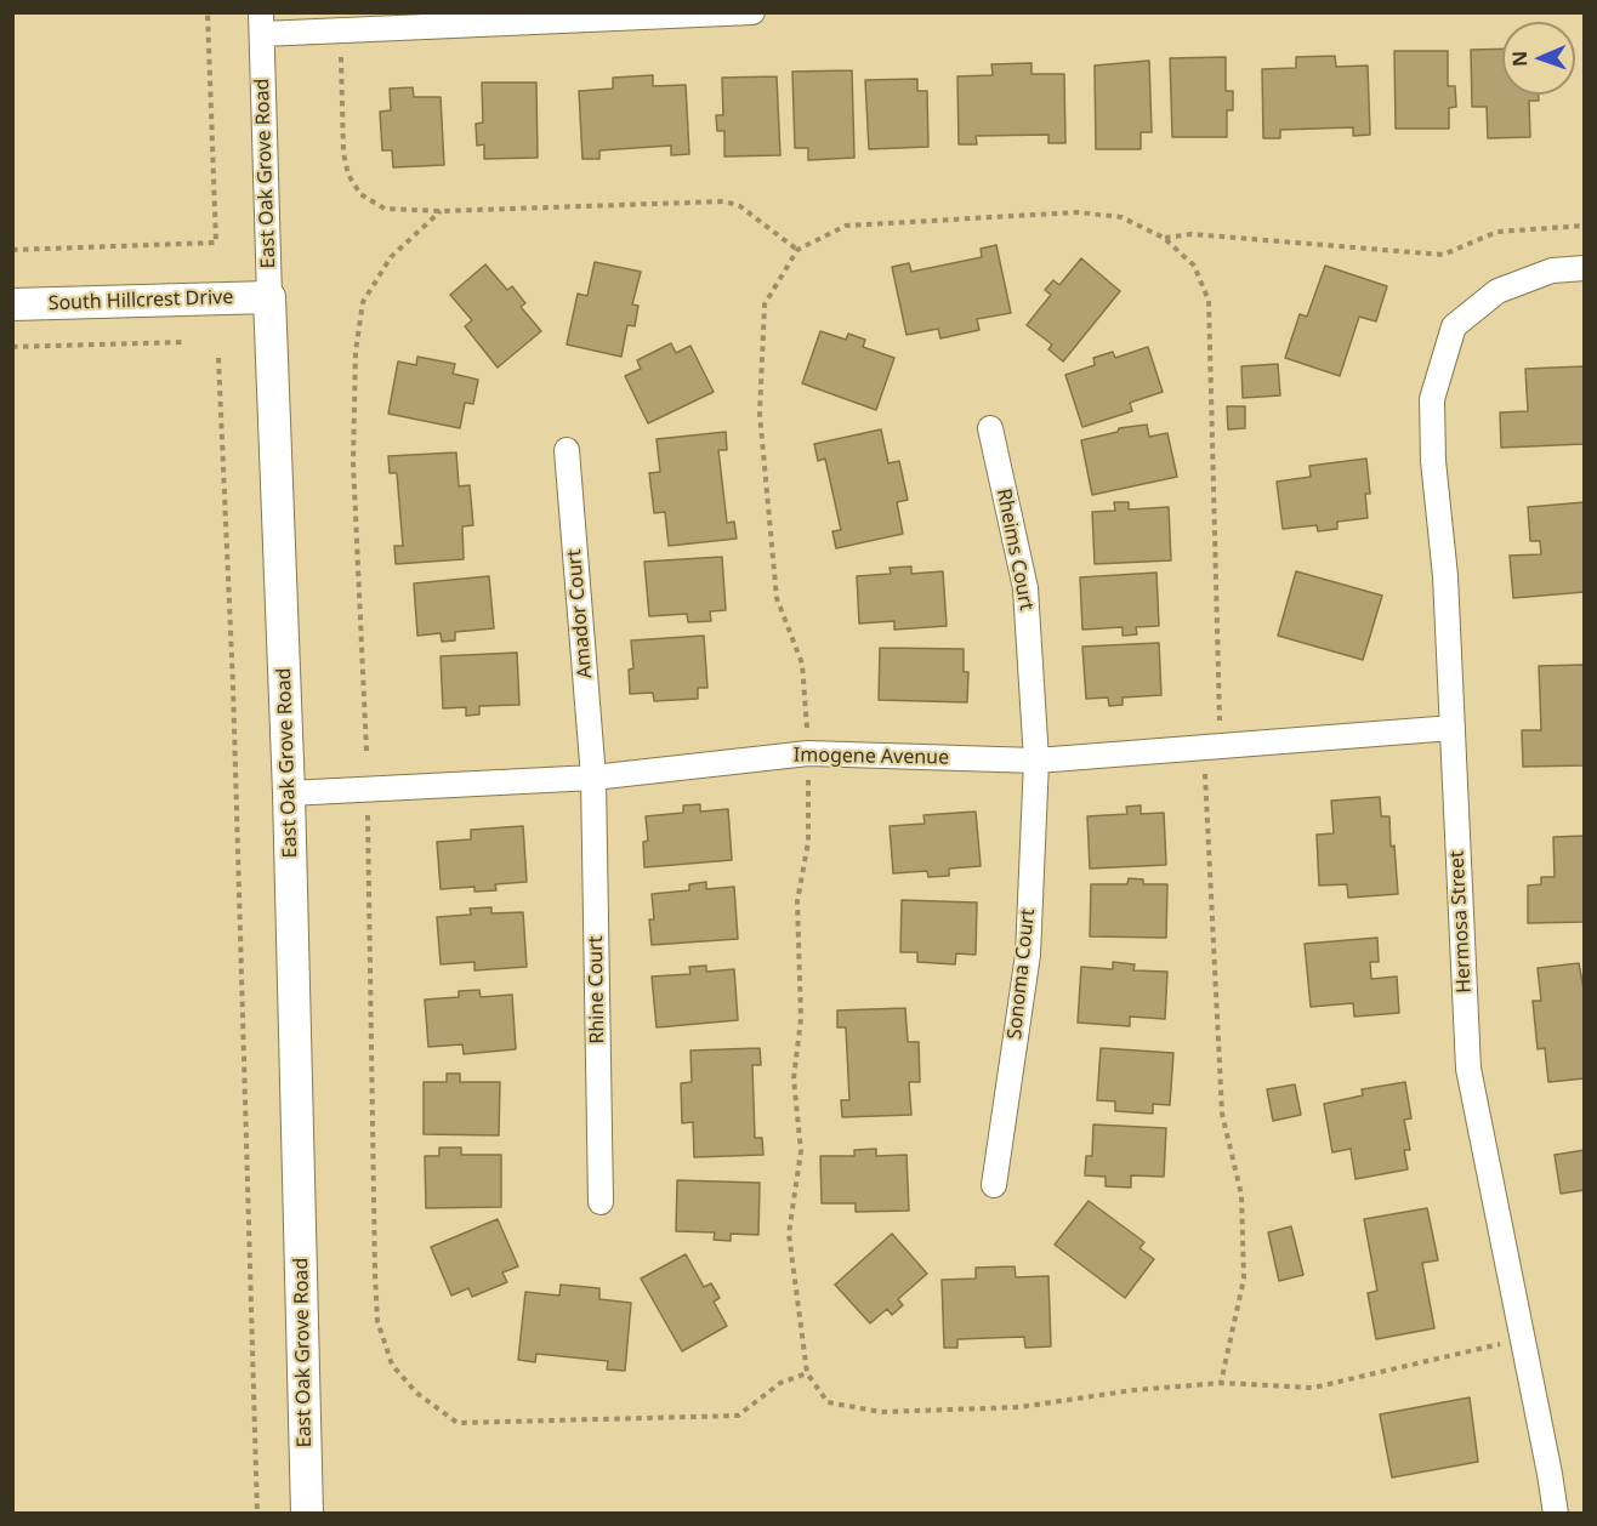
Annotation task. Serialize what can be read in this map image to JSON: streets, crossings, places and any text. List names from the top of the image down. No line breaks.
{"streets":{"street":["East Oak Grove Road","South Hillcrest Drive","Rheims Court","Amador Court","Imogene Avenue","Hermosa Street","Sonoma Court","Rhine Court"]},"crossings":[["East Oak Grove Road","South Hillcrest Drive"],["East Oak Grove Road","Imogene Avenue"],["Rheims Court","Imogene Avenue"],["Rheims Court","Sonoma Court"],["Amador Court","Imogene Avenue"],["Amador Court","Rhine Court"],["Imogene Avenue","Hermosa Street"],["Imogene Avenue","Sonoma Court"],["Imogene Avenue","Rhine Court"]],"north":"left"}
